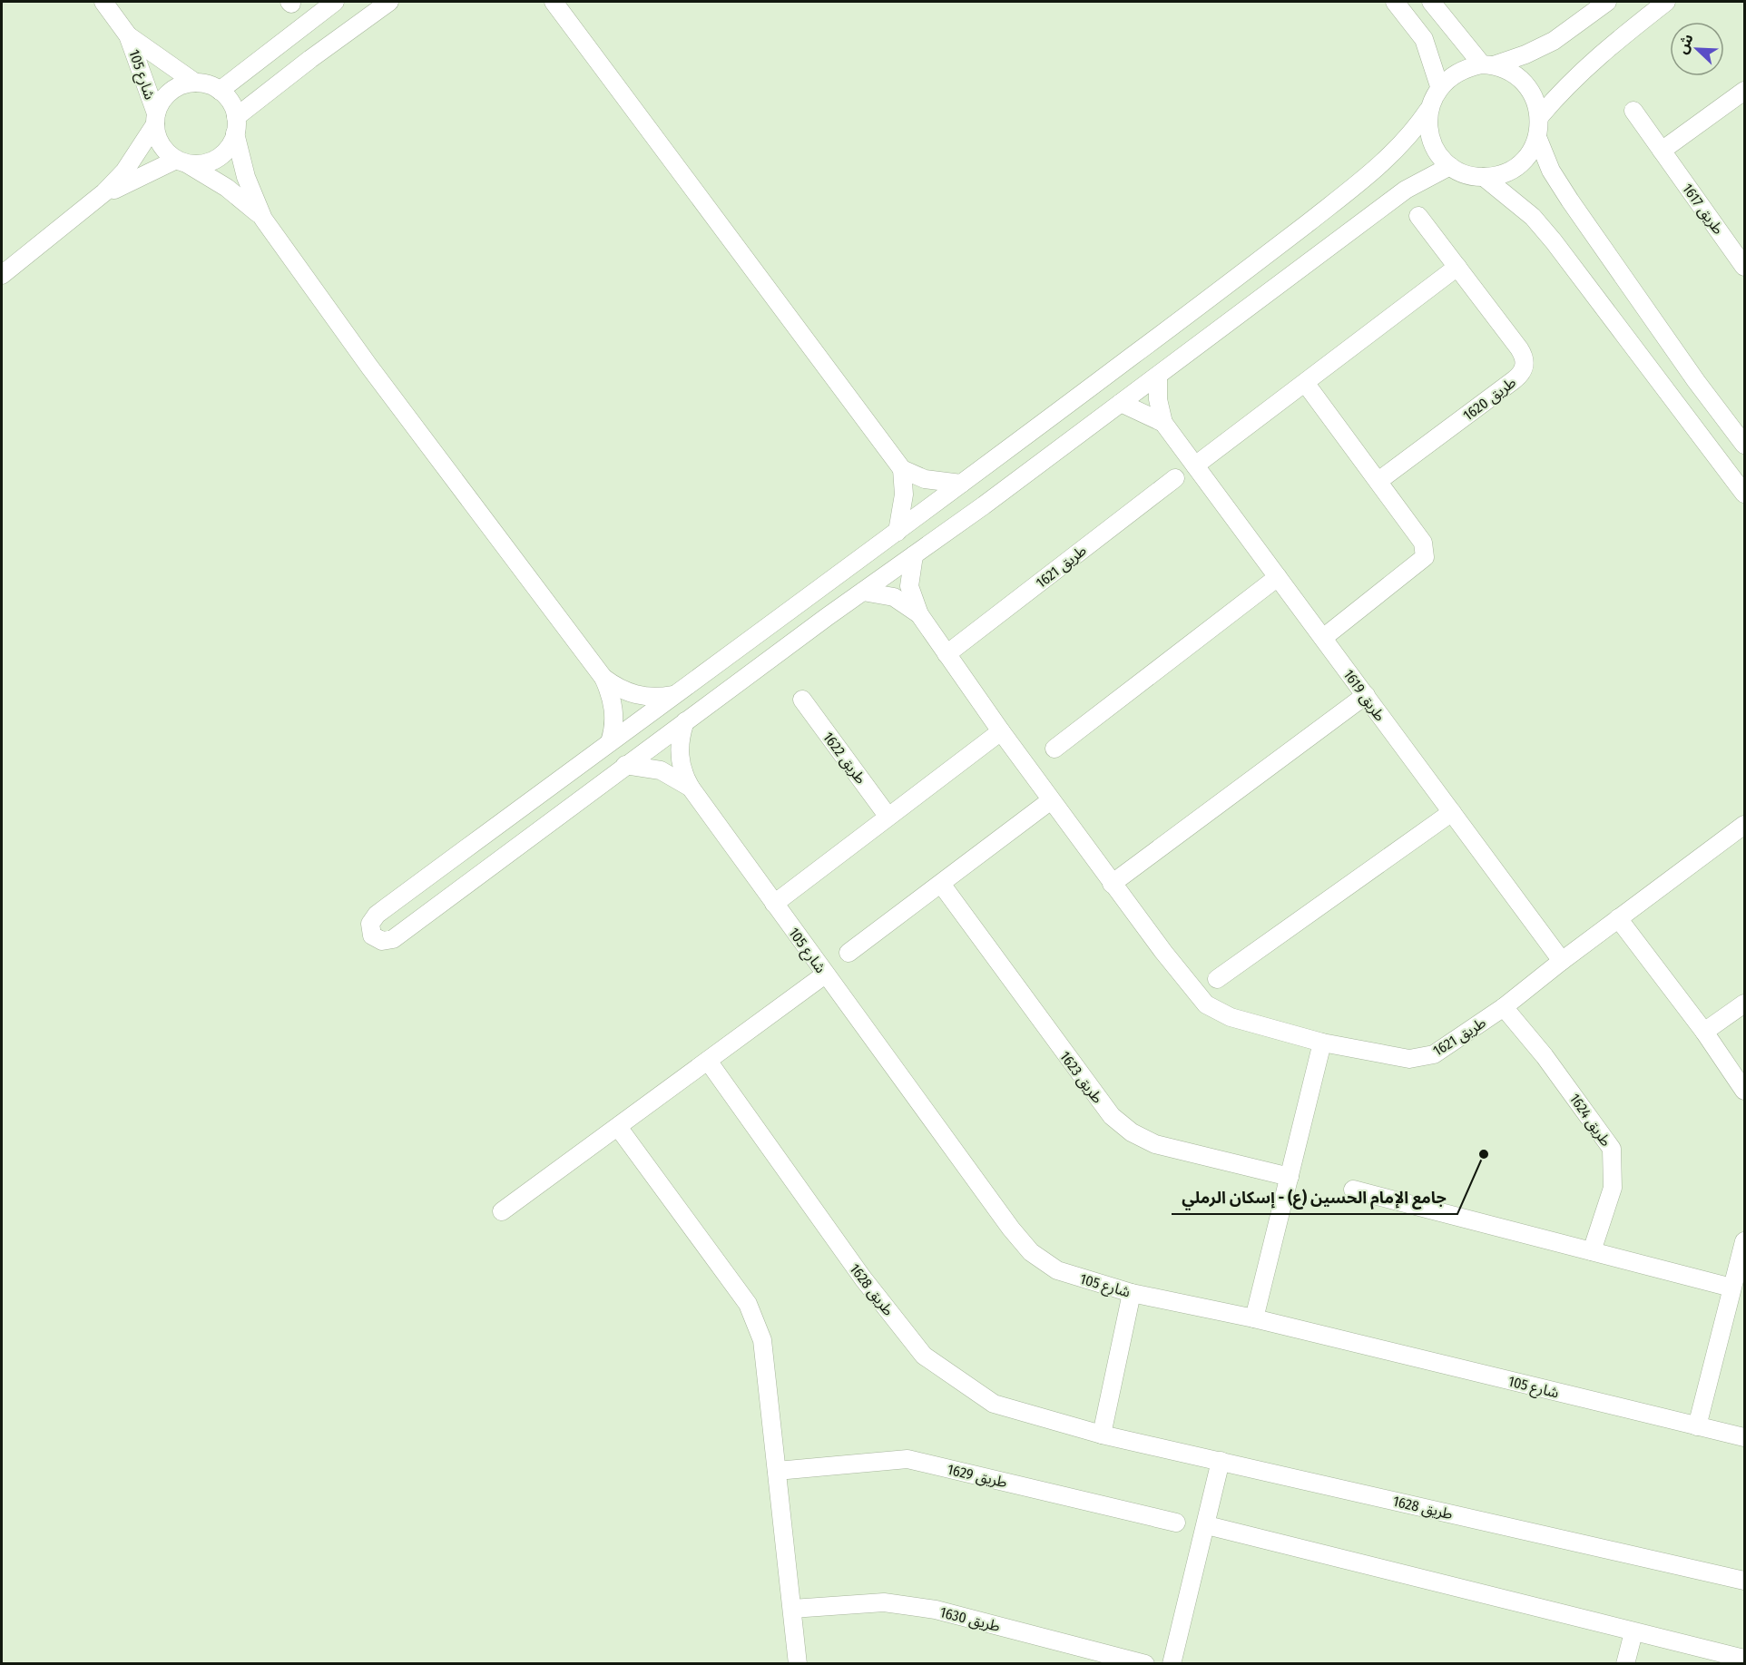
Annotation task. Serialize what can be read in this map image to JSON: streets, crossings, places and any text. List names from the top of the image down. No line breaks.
{"streets":{"street":["شارع 105","طريق 1617","طريق 1620","طريق 1621","طريق 1619","طريق 1622","طريق 1623","طريق 1624","طريق 1628","طريق 1629","طريق 1630"]},"crossings":[["طريق 1621","طريق 1619"],["طريق 1621","طريق 1624"]],"places":["جامع الإمام الحسين (ع) - إسكان الرملي"],"north":"top left"}
